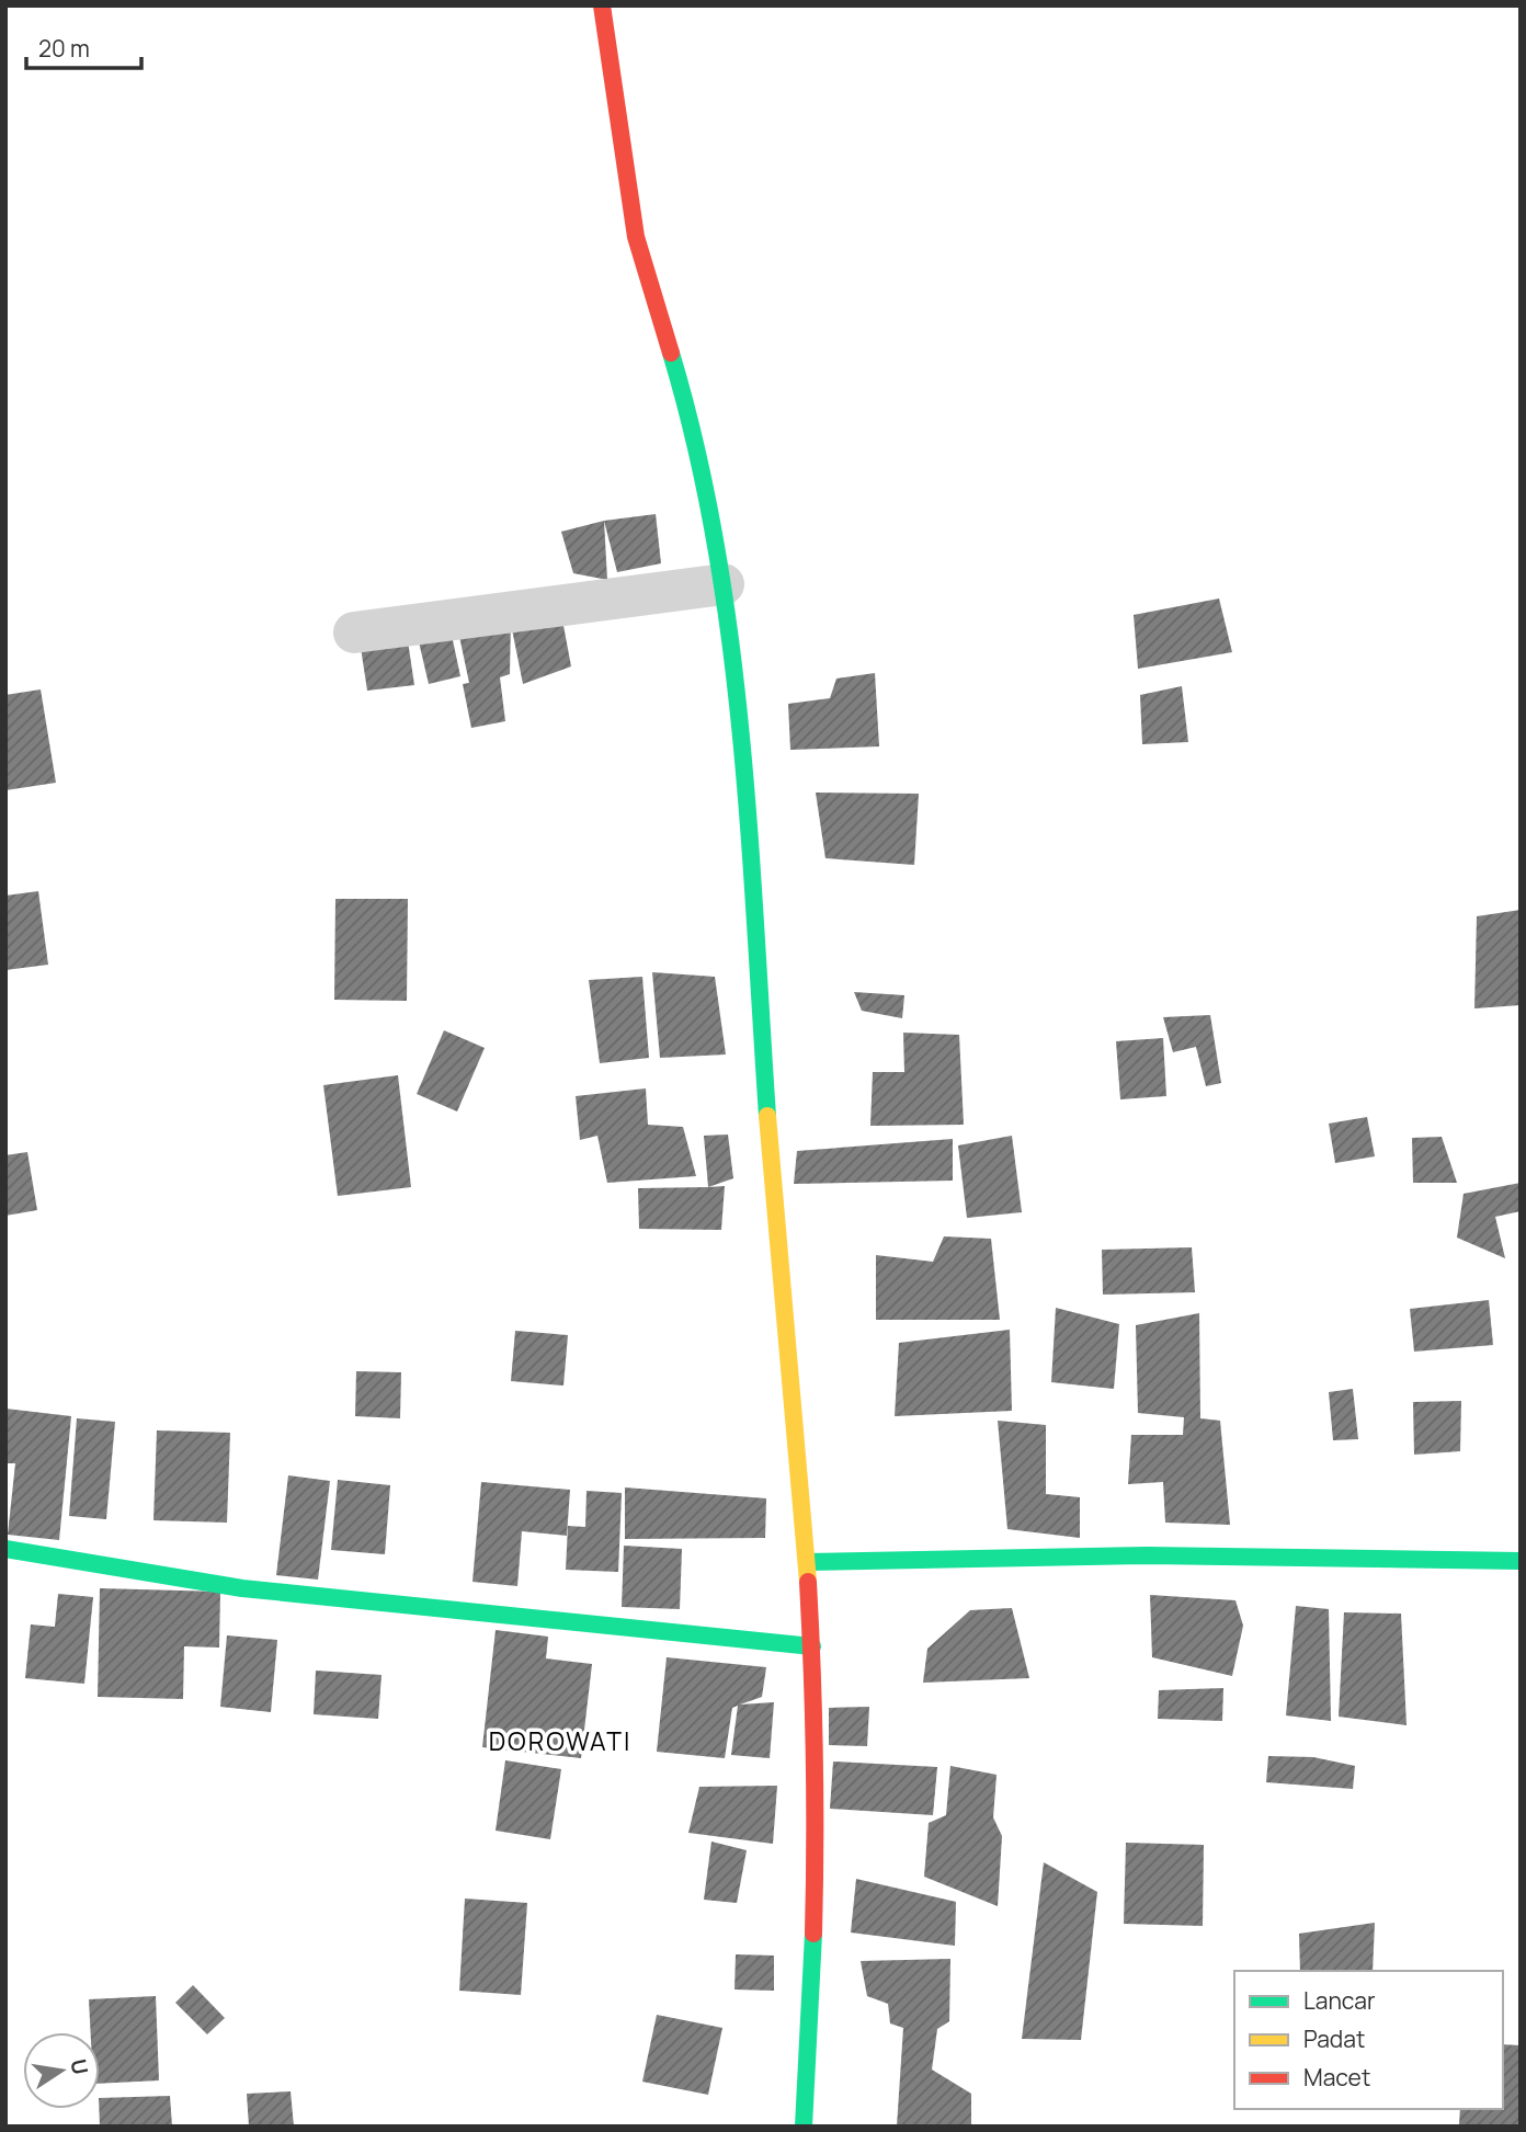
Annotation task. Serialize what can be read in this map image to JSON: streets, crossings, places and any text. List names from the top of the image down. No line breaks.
{"districts":["DOROWATI"],"legend":["Lancar","Padat","Macet"],"scale_bar":"20 m","north":"right"}
